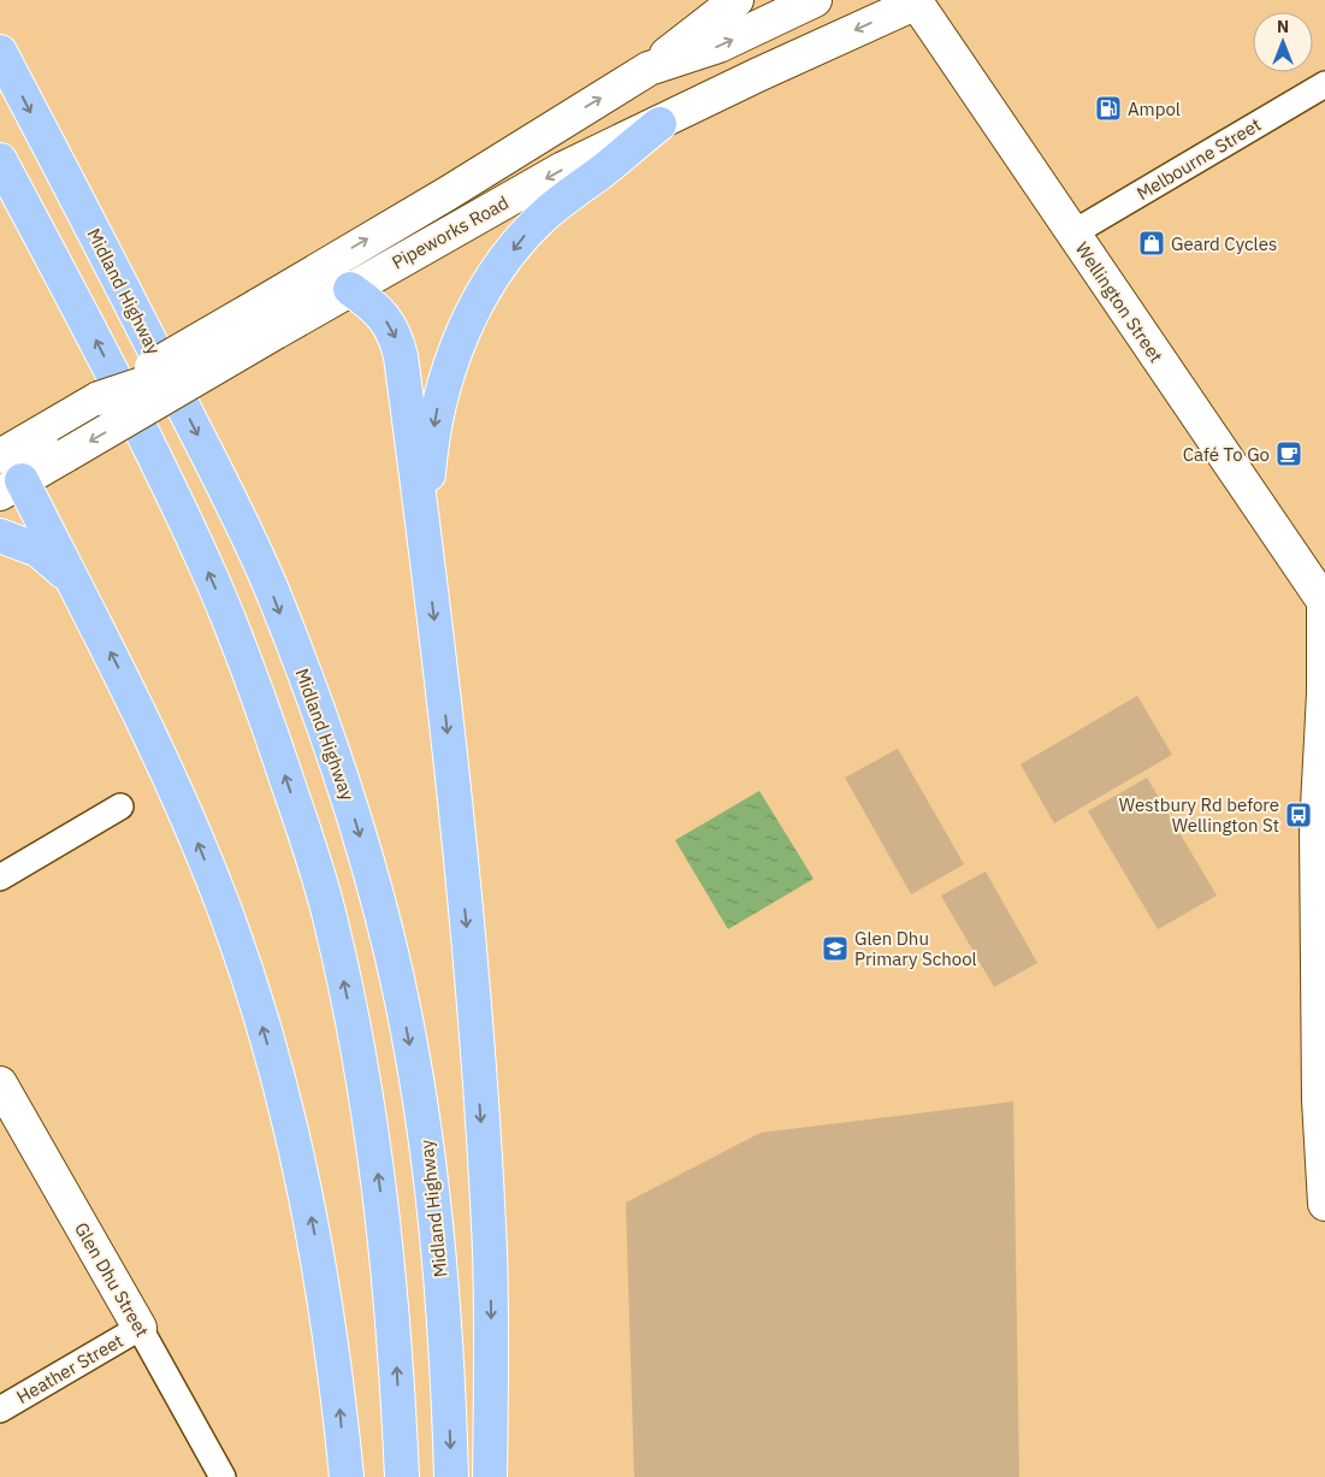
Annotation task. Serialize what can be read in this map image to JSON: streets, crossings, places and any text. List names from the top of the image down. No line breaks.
{"streets":{"highway":["Midland Highway"],"main road":["Pipeworks Road","Wellington Street","Glen Dhu Street"],"street":["Melbourne Street","Heather Street"]},"crossings":[["Melbourne Street","Wellington Street"],["Pipeworks Road","Wellington Street"],["Glen Dhu Street","Heather Street"]],"places":{"fuel station":["Ampol"],"shop":["Geard Cycles"],"cafe":["Café To Go"],"bus stop":["Westbury Rd before Wellington St"],"school or university":["Glen Dhu Primary School"]},"north":"top"}
